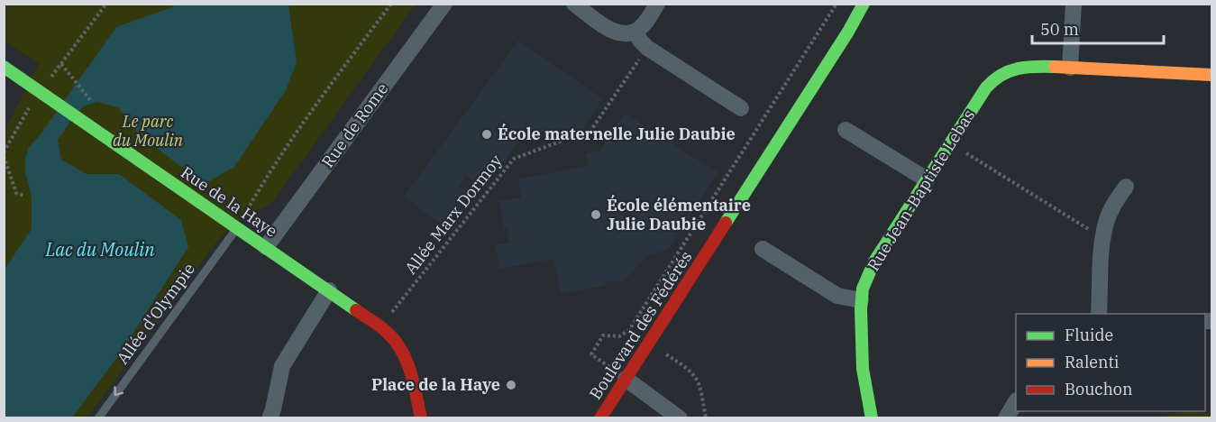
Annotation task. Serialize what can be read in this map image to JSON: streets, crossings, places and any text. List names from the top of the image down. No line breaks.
{"streets":{"street":["Rue de Rome","Rue Jean-Baptiste Lebas","Rue de la Haye","Boulevard des Fédérés"],"lane":["Allée d'Olympie"],"path":["Allée Marx Dormoy"]},"crossings":[["Rue de Rome","Rue de la Haye"],["Rue de la Haye","Allée d'Olympie"]],"one_way":["Allée d'Olympie"],"water":["Lac du Moulin"],"parks":["Le parc du Moulin"],"places":["École maternelle Julie Daubie","École élémentaire Julie Daubie","Place de la Haye"],"legend":["Fluide","Ralenti","Bouchon"],"scale_bar":"50 m"}
